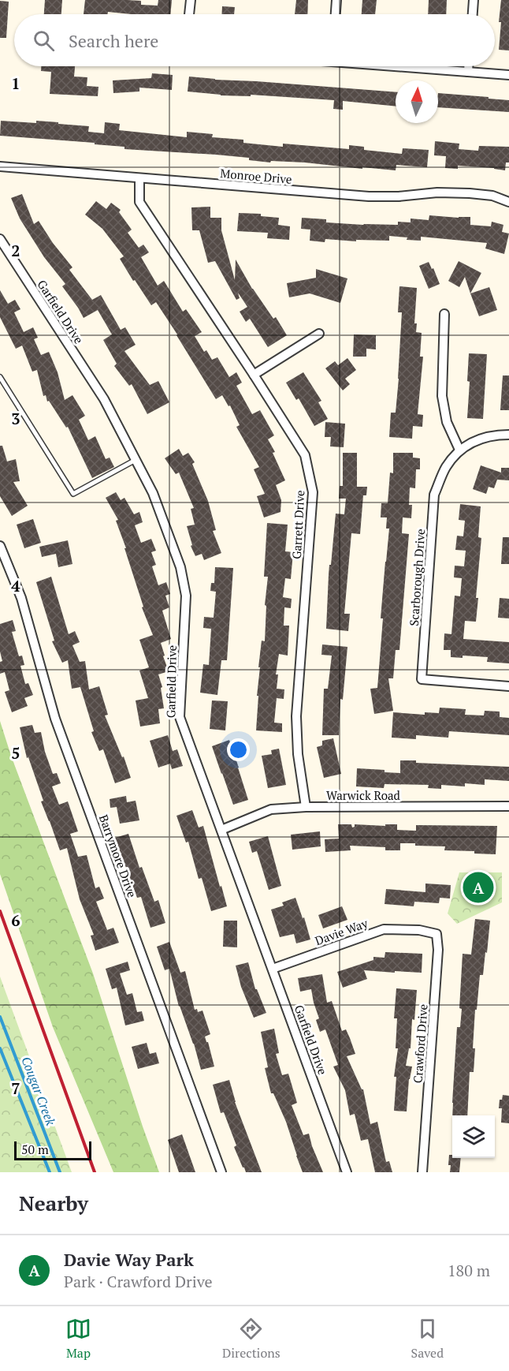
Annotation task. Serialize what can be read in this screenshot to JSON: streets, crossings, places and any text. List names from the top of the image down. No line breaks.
{"streets":{"street":["Monroe Drive","Garfield Drive","Garrett Drive","Scarborough Drive","Warwick Road","Barrymore Drive","Davie Way","Crawford Drive"]},"crossings":[["Monroe Drive","Garrett Drive"],["Garfield Drive","Warwick Road"],["Garfield Drive","Davie Way"],["Garrett Drive","Warwick Road"],["Davie Way","Crawford Drive"]],"water":["Cougar Creek"],"scale_bar":"50 m","north":"top","page":{"search":"Search here","pins":"A","scale":"50 m","heading":"Nearby","list":[{"mark":"A","name":"Davie Way Park","note":"Park · Crawford Drive","value":"180 m"}],"nav":["Map","Directions","Saved"]},"grid":{"rows":["1","2","3","4","5","6","7"]}}
